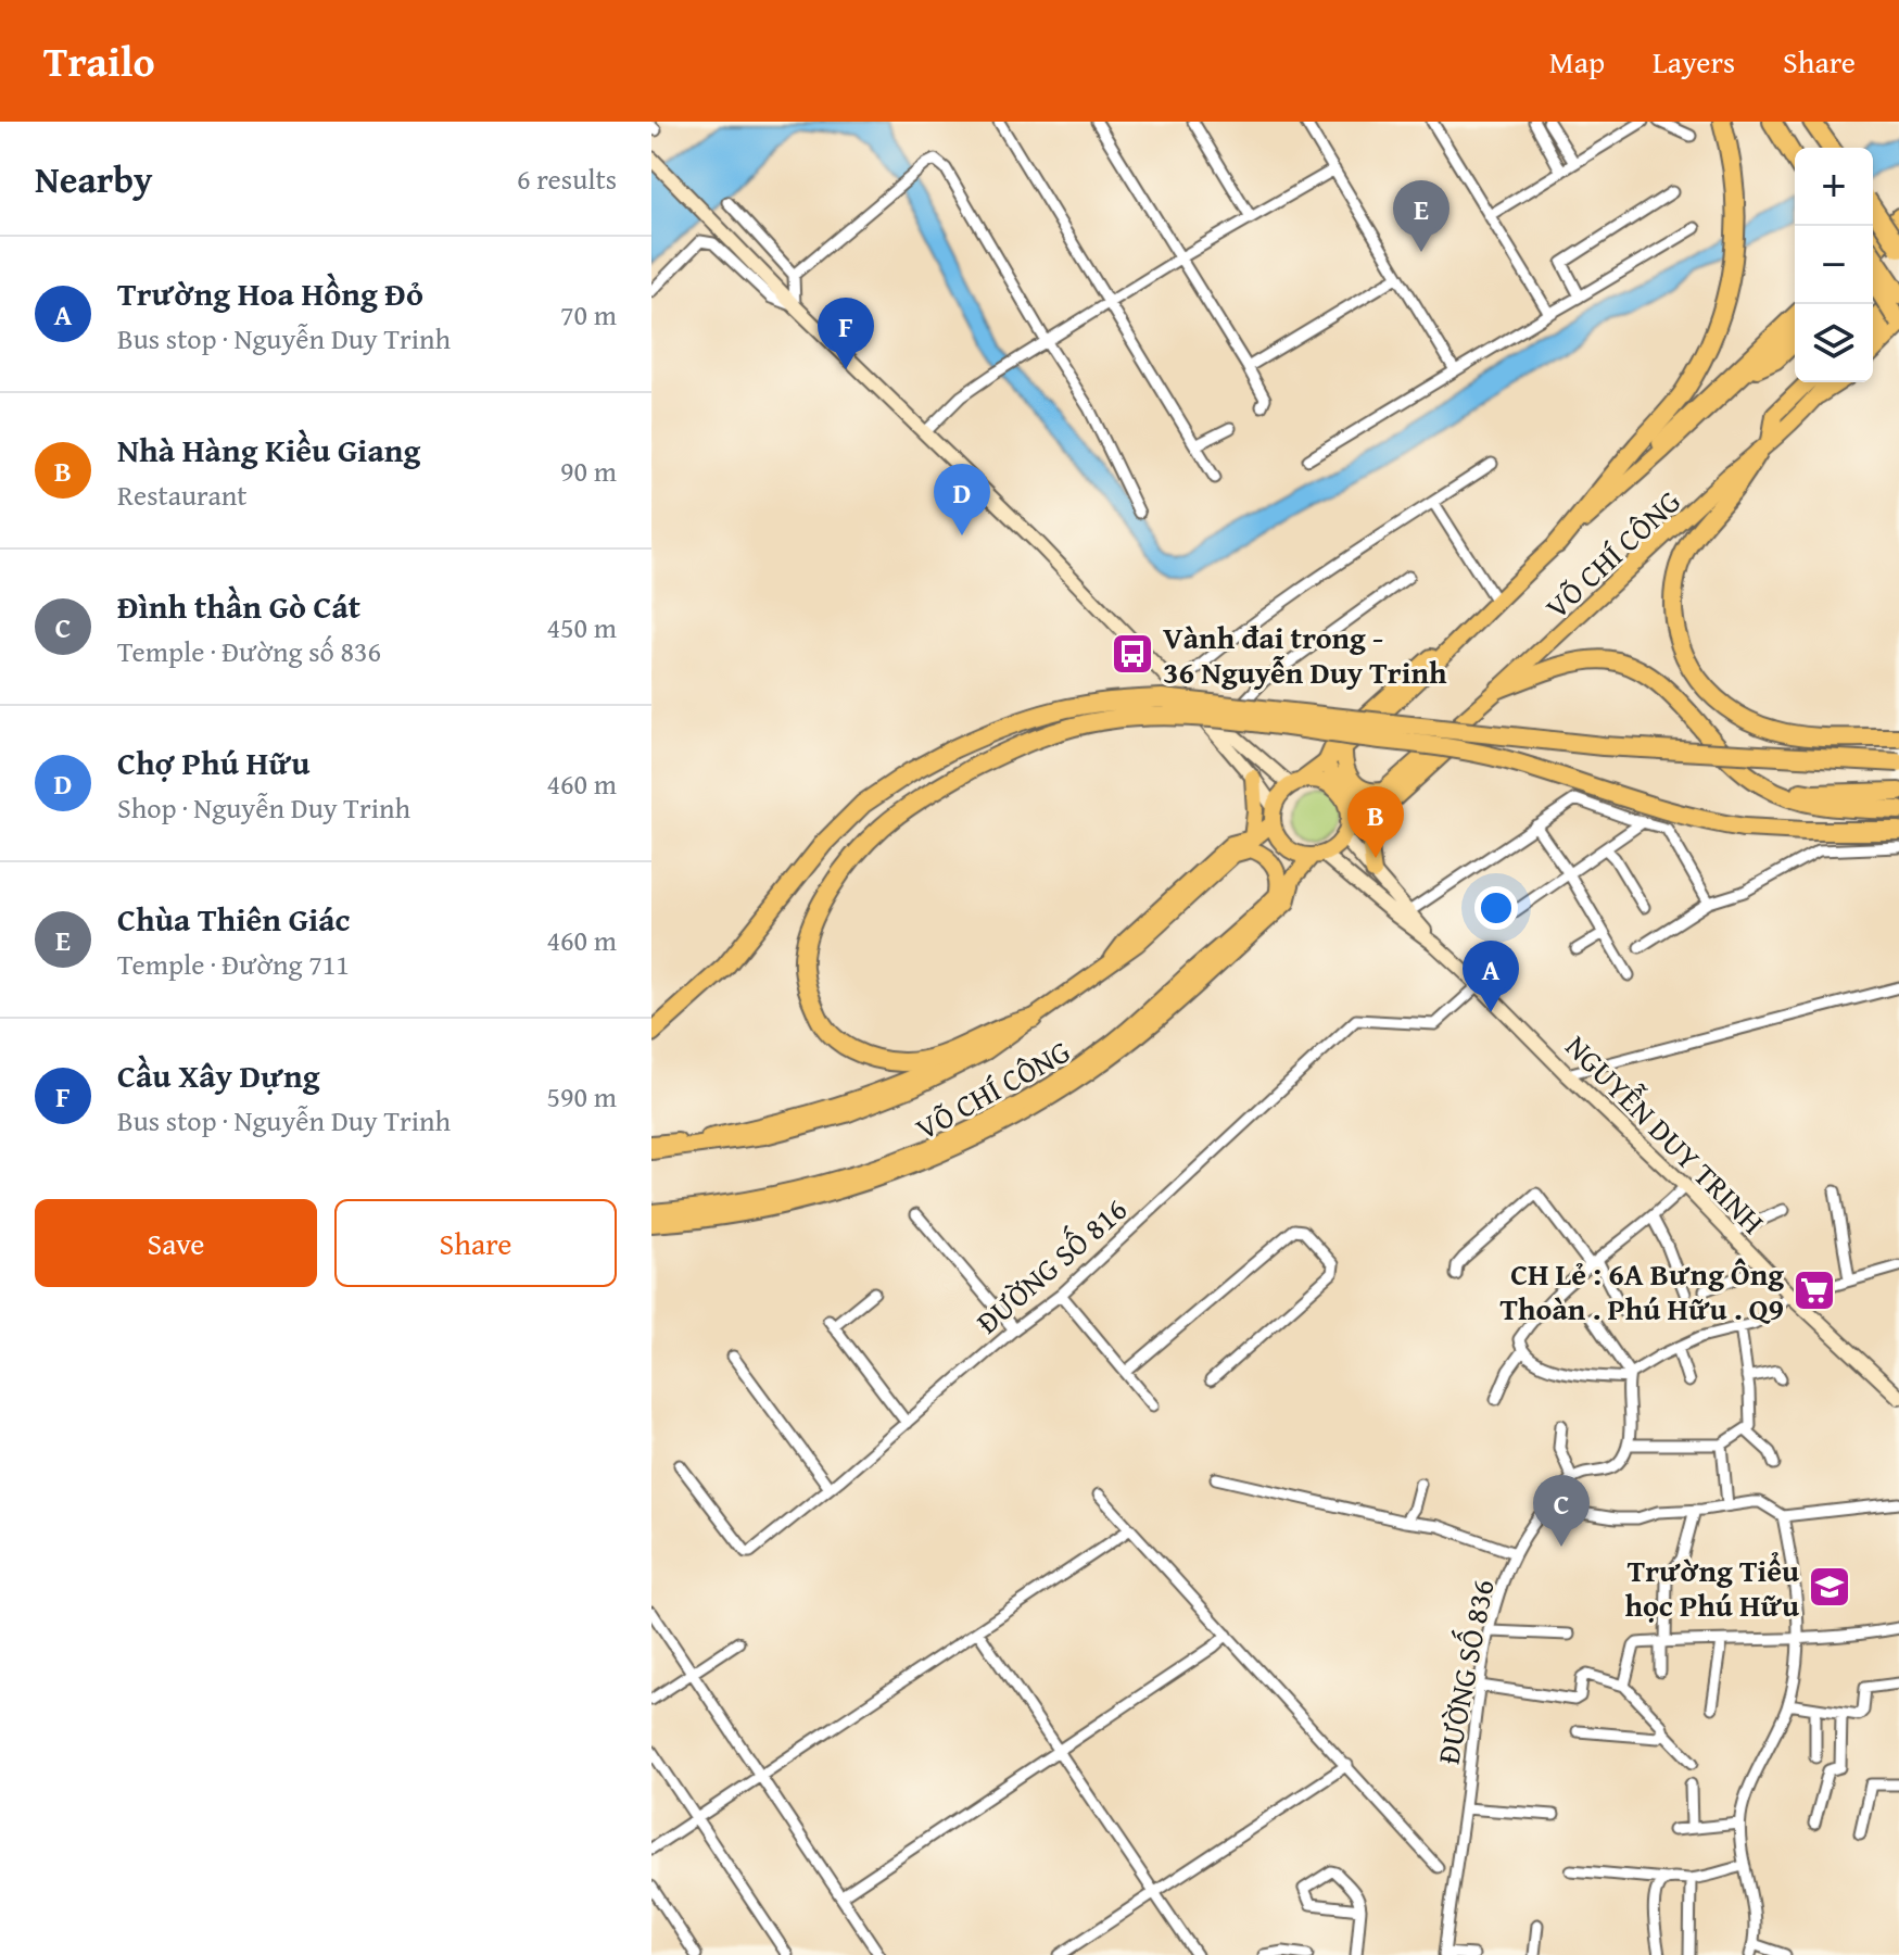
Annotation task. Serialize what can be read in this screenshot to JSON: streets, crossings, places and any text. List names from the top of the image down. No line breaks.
{"streets":{"main road":["VÕ CHÍ CÔNG","NGUYỄN DUY TRINH"],"street":["ĐƯỜNG SỐ 816","ĐƯỜNG SỐ 836"]},"crossings":[["VÕ CHÍ CÔNG","NGUYỄN DUY TRINH"],["NGUYỄN DUY TRINH","ĐƯỜNG SỐ 816"]],"places":{"bus stop":["Vành đai trong - 36 Nguyễn Duy Trinh"],"supermarket":["CH Lẻ : 6A Bưng Ông Thoàn . Phú Hữu . Q9"],"school or university":["Trường Tiểu học Phú Hữu"]},"page":{"header":"Trailo","nav":["Map","Layers","Share"],"heading":["Nearby","6 results"],"map_buttons":["+","−"],"pins":["E","F","D","B","A","C"],"list":[{"mark":"A","name":"Trường Hoa Hồng Đỏ","note":"Bus stop · Nguyễn Duy Trinh","value":"70 m"},{"mark":"B","name":"Nhà Hàng Kiều Giang","note":"Restaurant","value":"90 m"},{"mark":"C","name":"Đình thần Gò Cát","note":"Temple · Đường số 836","value":"450 m"},{"mark":"D","name":"Chợ Phú Hữu","note":"Shop · Nguyễn Duy Trinh","value":"460 m"},{"mark":"E","name":"Chùa Thiên Giác","note":"Temple · Đường 711","value":"460 m"},{"mark":"F","name":"Cầu Xây Dựng","note":"Bus stop · Nguyễn Duy Trinh","value":"590 m"}],"buttons":["Save","Share"]}}
